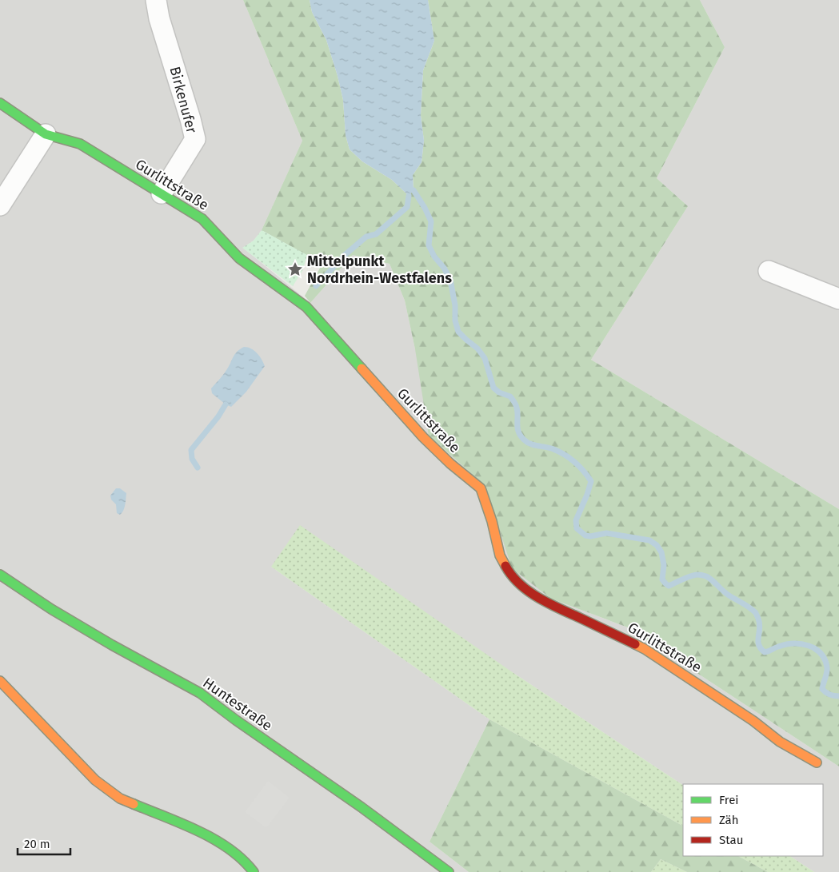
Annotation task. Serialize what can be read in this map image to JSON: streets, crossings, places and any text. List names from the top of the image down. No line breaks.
{"streets":{"street":["Birkenufer","Gurlittstraße","Huntestraße"]},"crossings":[["Birkenufer","Gurlittstraße"]],"places":{"place":["Mittelpunkt Nordrhein-Westfalens"]},"legend":["Frei","Zäh","Stau"],"scale_bar":"20 m"}
